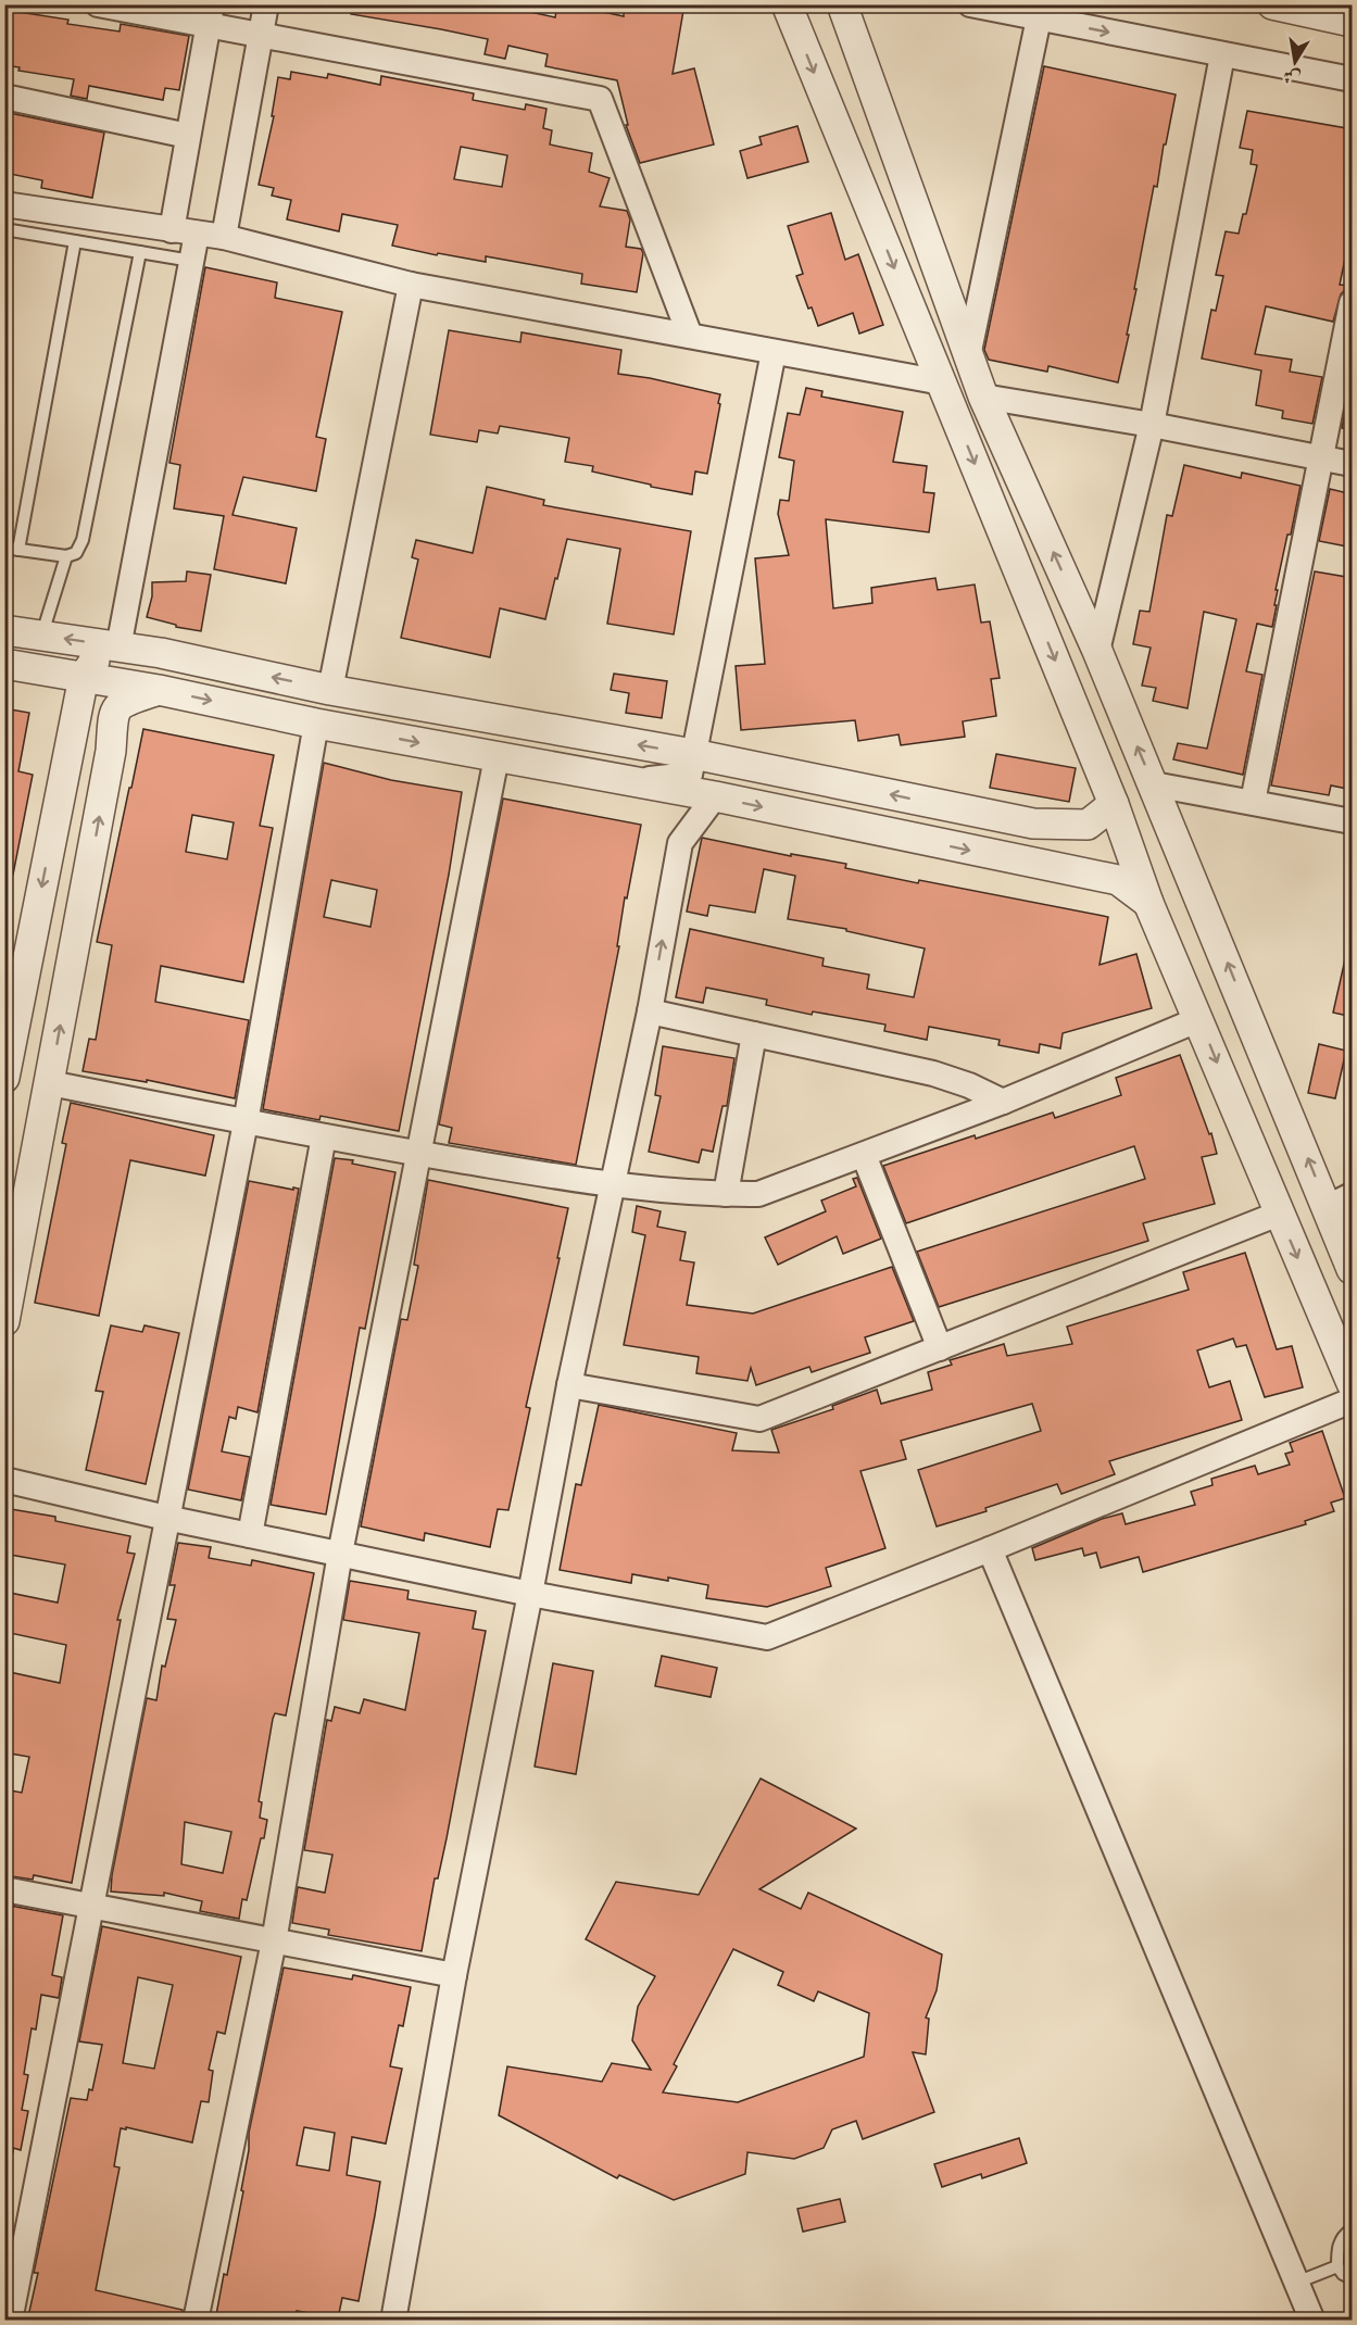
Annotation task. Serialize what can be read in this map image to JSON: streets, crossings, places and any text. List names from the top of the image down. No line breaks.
{"north":"bottom"}
